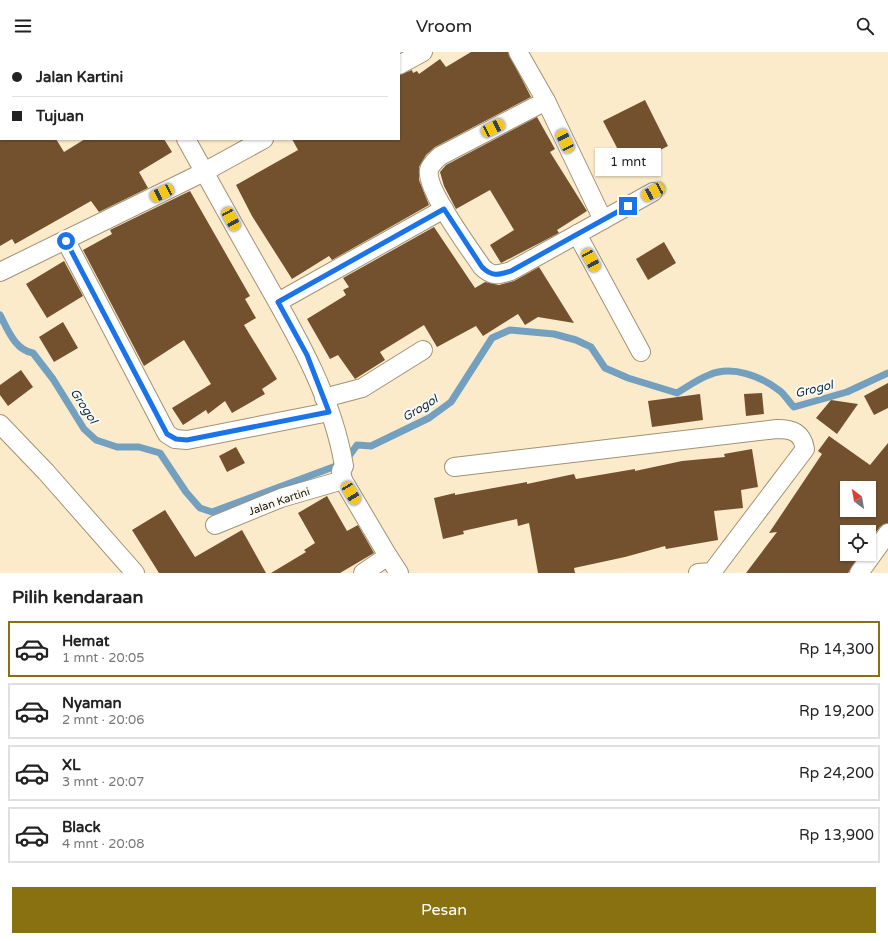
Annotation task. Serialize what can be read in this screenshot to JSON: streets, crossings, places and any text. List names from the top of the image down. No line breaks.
{"streets":{"street":["Jalan Kartini"]},"water":["Grogol"],"north":"top left","page":{"header":"Vroom","banner":["Jalan Kartini","Tujuan"],"bubble":"1 mnt","heading":"Pilih kendaraan","list":[{"name":"Hemat","note":"1 mnt · 20:05","value":"Rp 14,300"},{"name":"Nyaman","note":"2 mnt · 20:06","value":"Rp 19,200"},{"name":"XL","note":"3 mnt · 20:07","value":"Rp 24,200"},{"name":"Black","note":"4 mnt · 20:08","value":"Rp 13,900"}],"buttons":"Pesan"}}
